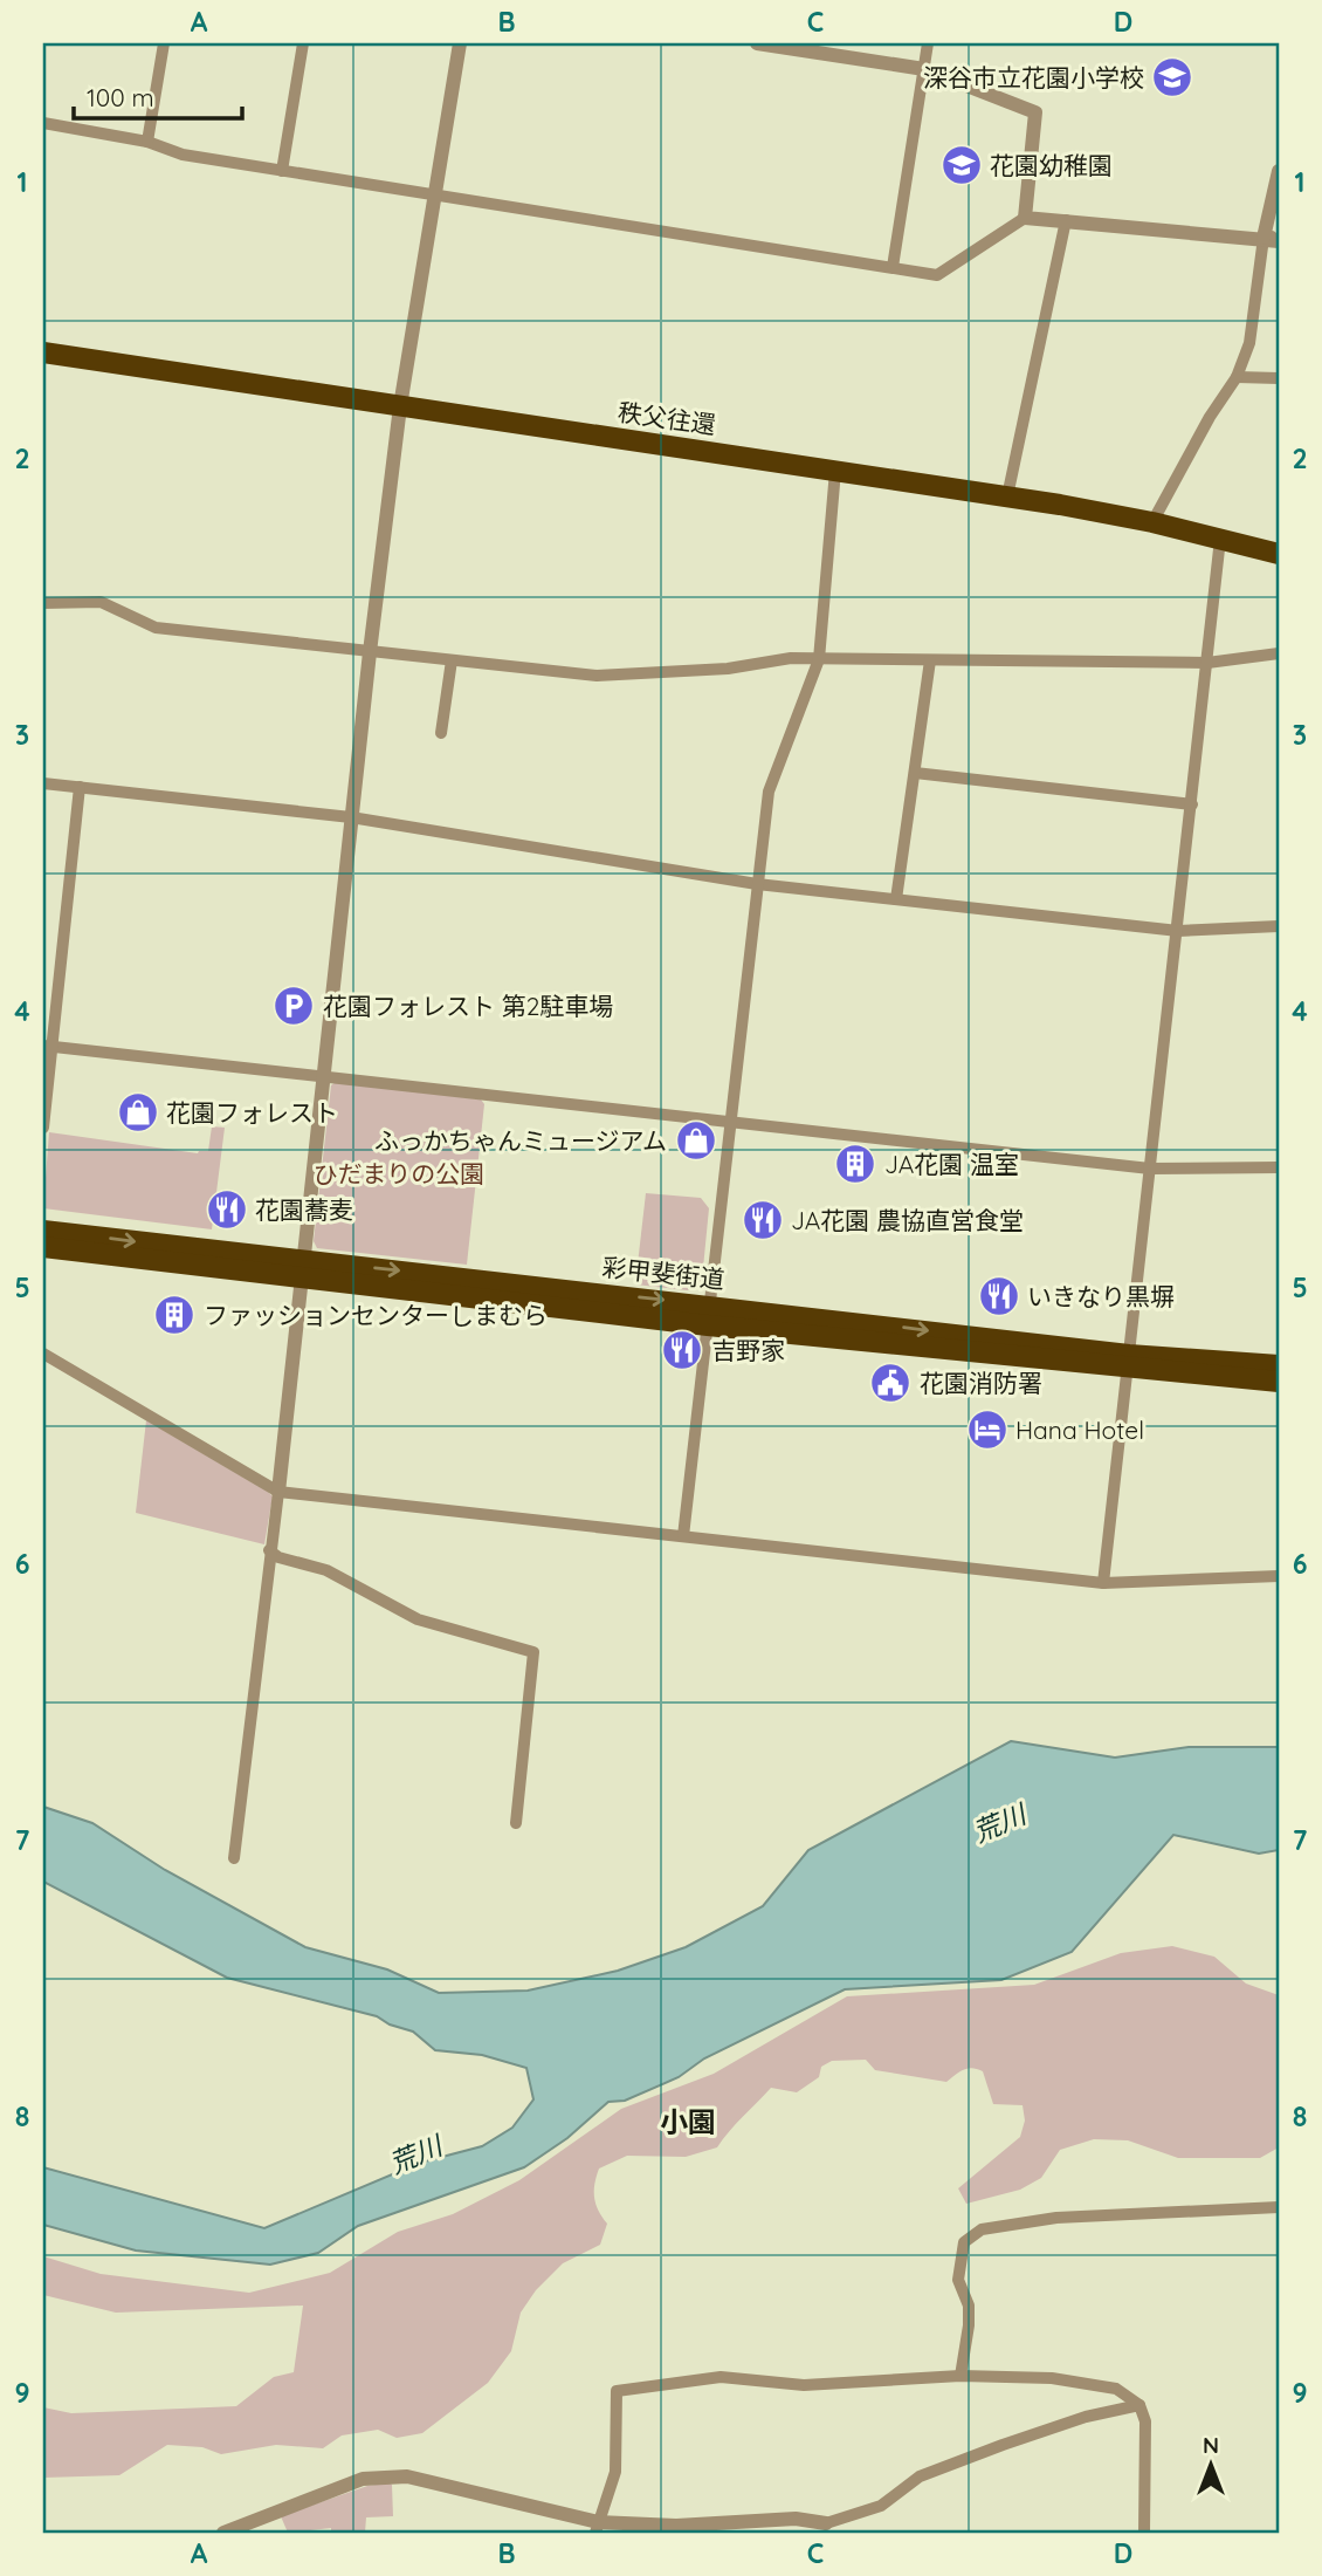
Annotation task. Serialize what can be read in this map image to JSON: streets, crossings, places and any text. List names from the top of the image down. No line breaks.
{"streets":{"highway":["秩父往還","彩甲斐街道"]},"districts":["小園"],"water":["荒川"],"parks":["ひだまりの公園"],"places":{"school or university":["深谷市立花園小学校","花園幼稚園"],"parking":["花園フォレスト 第2駐車場"],"shop":["花園フォレスト","ふっかちゃんミュージアム"],"building":["JA花園 温室","ファッションセンターしまむら"],"restaurant":["花園蕎麦","JA花園 農協直営食堂","いきなり黒塀","吉野家"],"public building":["花園消防署"],"hotel":["Hana Hotel"]},"scale_bar":"100 m","north":"top","grid":{"columns":["A","B","C","D"],"rows":["1","2","3","4","5","6","7","8","9"]}}
